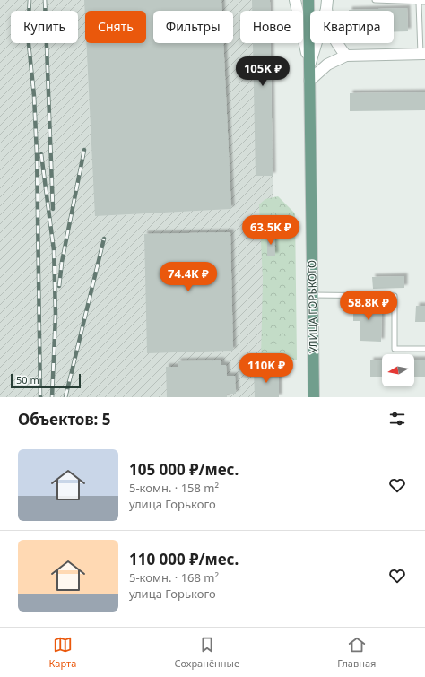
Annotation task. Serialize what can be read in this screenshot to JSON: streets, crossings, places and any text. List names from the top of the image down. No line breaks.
{"streets":{"main road":["УЛИЦА ГОРЬКОГО"]},"scale_bar":"50 m","north":"left","page":{"chip":["Купить","Снять","Фильтры","Новое","Квартира"],"price":["105K ₽","63.5K ₽","74.4K ₽","58.8K ₽","110K ₽"],"scale":"50 m","heading":"Объектов: 5","list":[{"name":"105 000 ₽/мес.","note":"5-комн. · 158 m² · улица Горького"},{"name":"110 000 ₽/мес.","note":"5-комн. · 168 m² · улица Горького"}],"tabs":["Карта","Сохранённые","Главная"]}}
